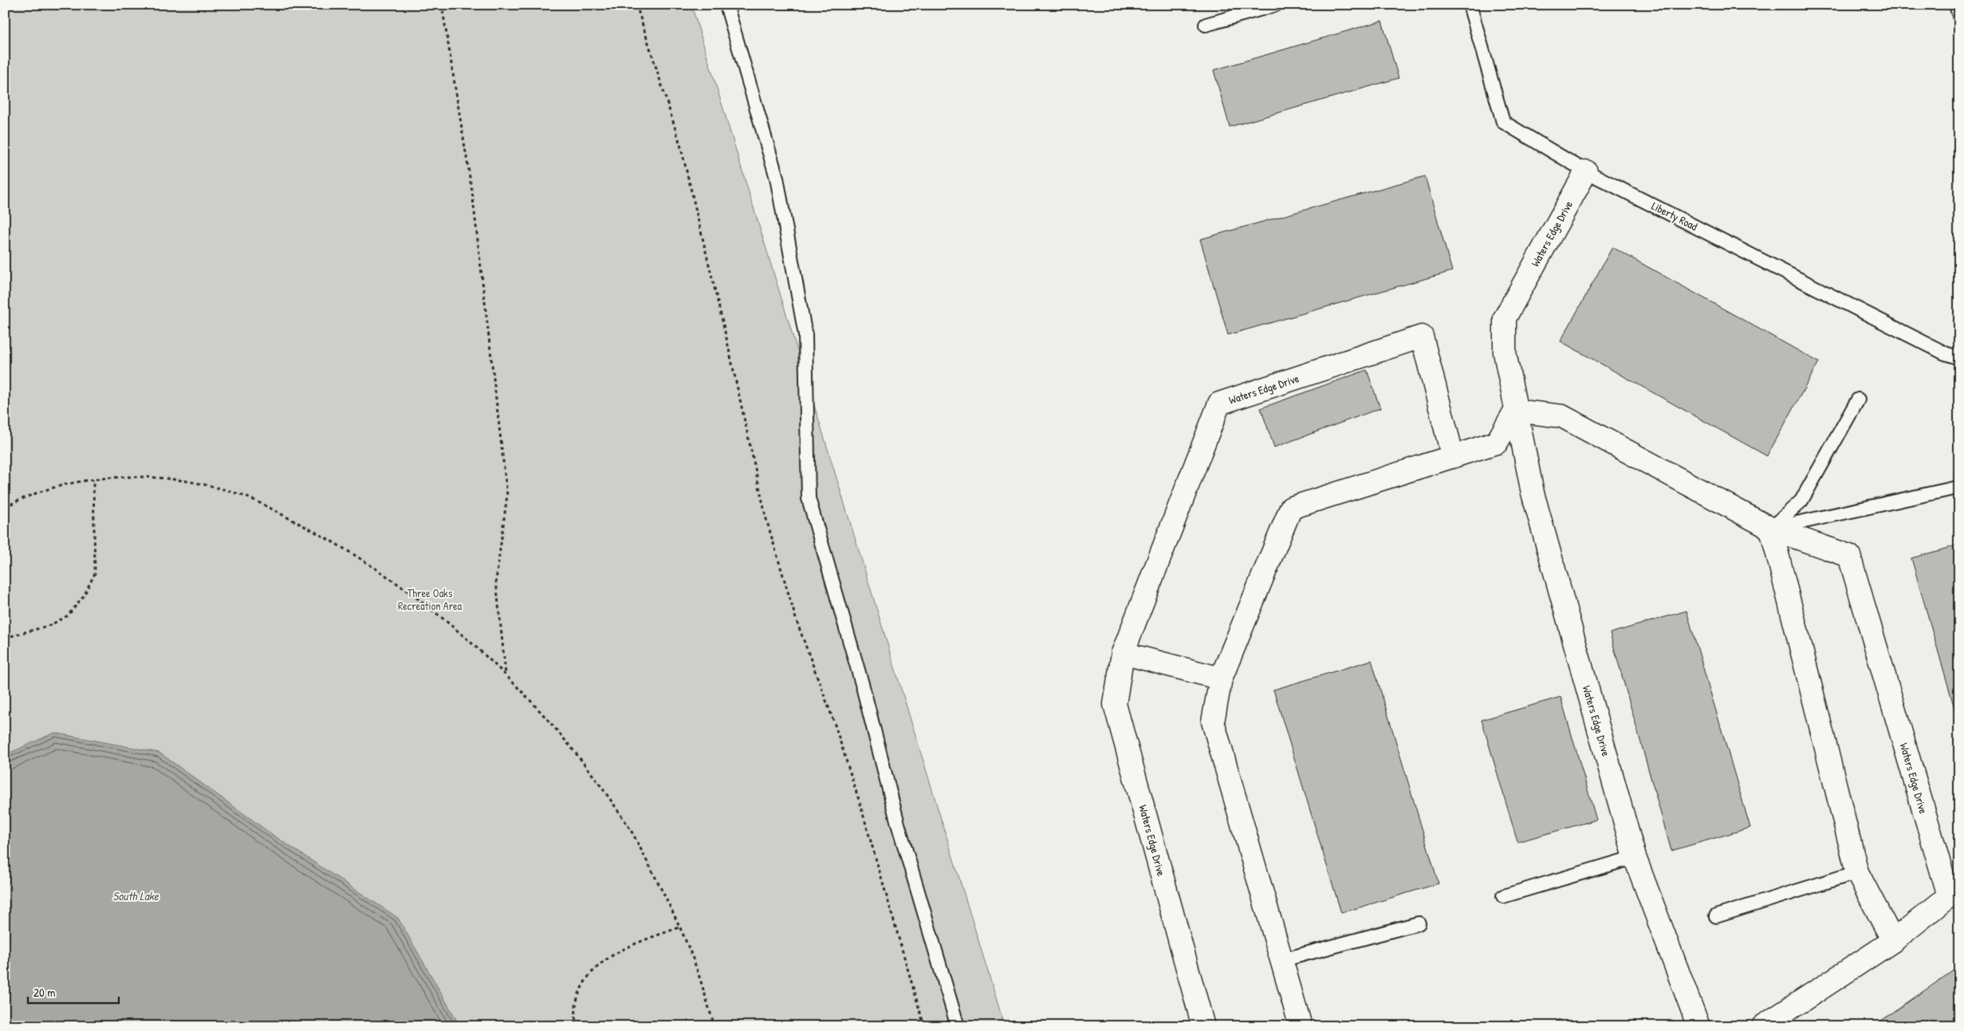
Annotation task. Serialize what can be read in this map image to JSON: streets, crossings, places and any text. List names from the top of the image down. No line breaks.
{"streets":{"street":["Waters Edge Drive"],"lane":["Liberty Road"]},"crossings":[["Liberty Road","Waters Edge Drive"]],"water":["South Lake"],"parks":["Three Oaks Recreation Area"],"scale_bar":"20 m"}
